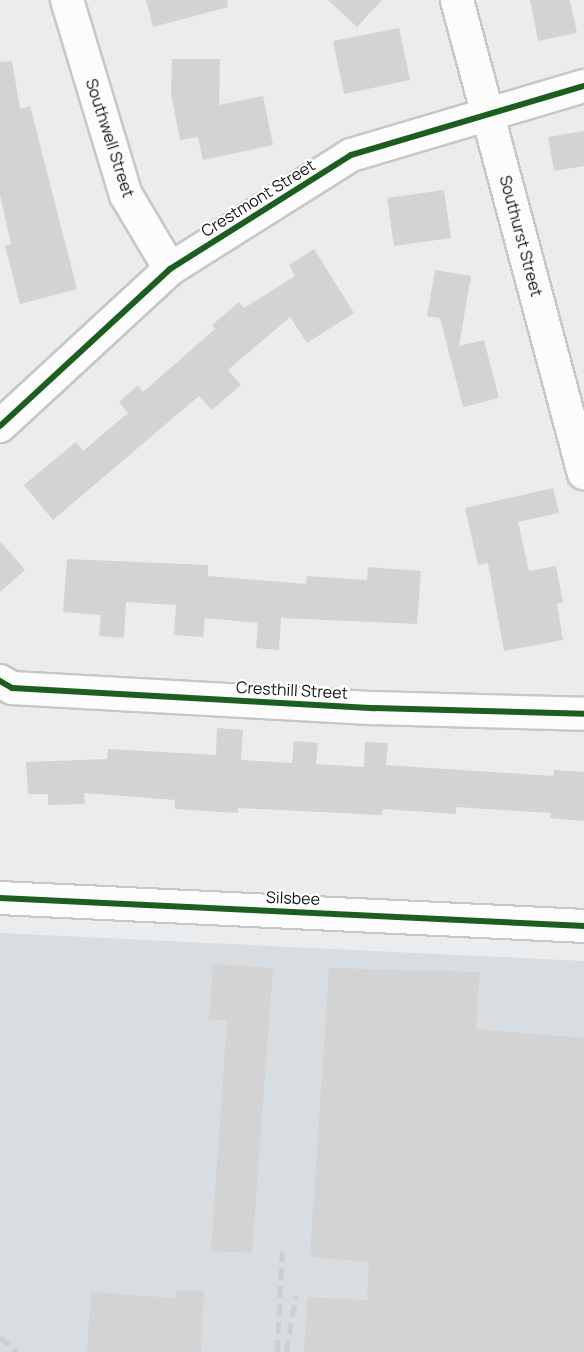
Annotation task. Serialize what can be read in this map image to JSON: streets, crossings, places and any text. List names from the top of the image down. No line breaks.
{"streets":{"street":["Southwell Street","Crestmont Street","Southurst Street","Cresthill Street","Silsbee"]},"crossings":[["Southwell Street","Crestmont Street"],["Crestmont Street","Southurst Street"]]}
